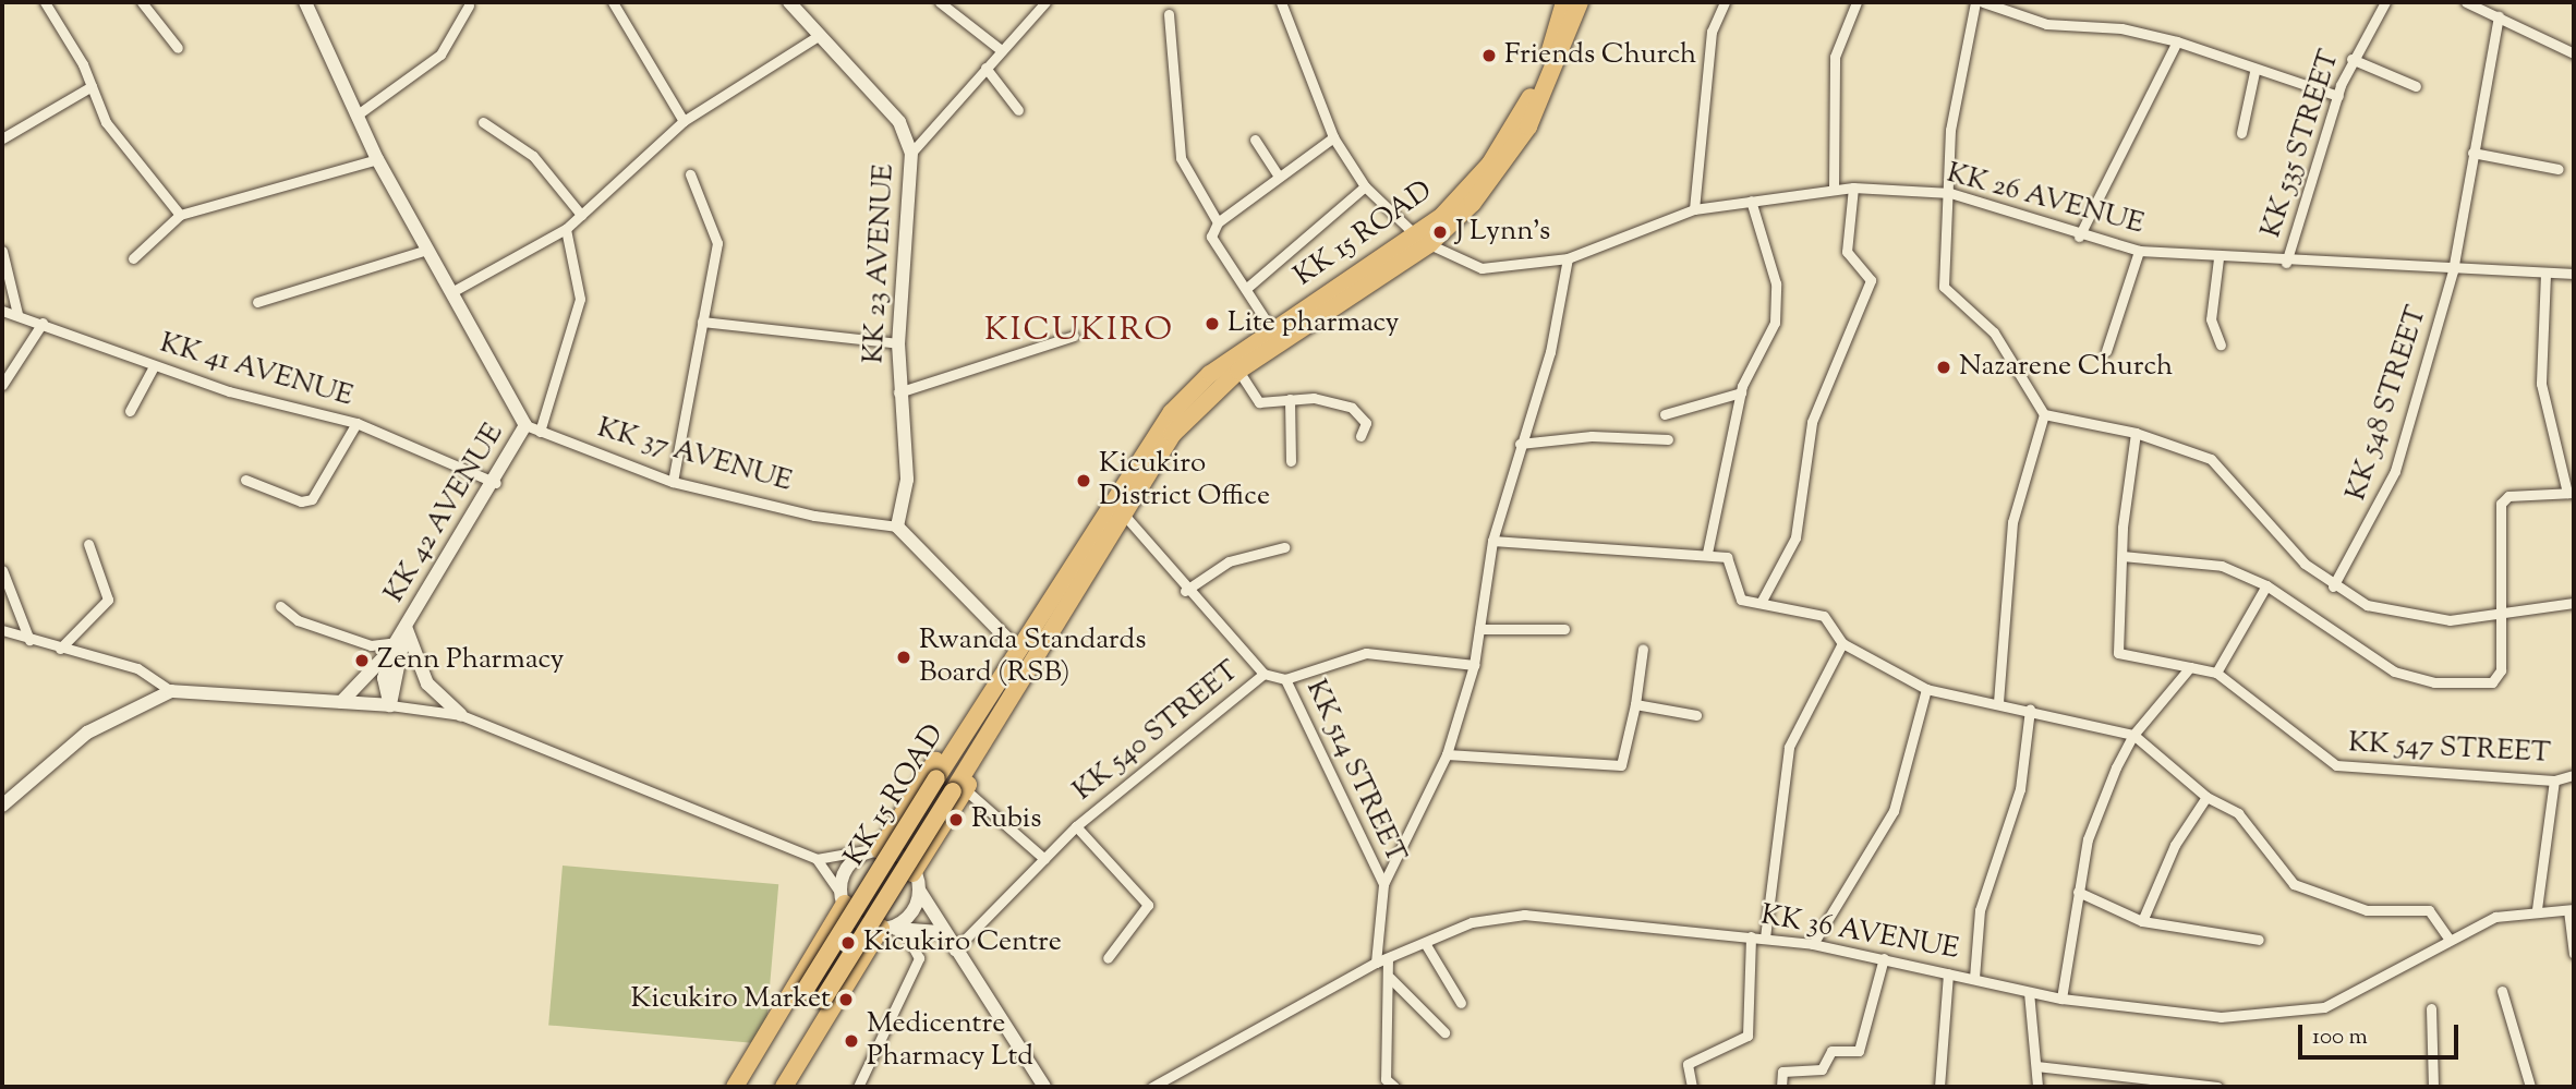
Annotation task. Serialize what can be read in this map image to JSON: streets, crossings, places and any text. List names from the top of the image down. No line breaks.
{"streets":{"highway":["KK 15 ROAD"],"main road":["KK 23 AVENUE","KK 42 AVENUE"],"street":["KK 535 STREET","KK 26 AVENUE","KK 41 AVENUE","KK 548 STREET","KK 37 AVENUE","KK 540 STREET","KK 547 STREET","KK 514 STREET","KK 36 AVENUE"]},"crossings":[["KK 535 STREET","KK 26 AVENUE"],["KK 26 AVENUE","KK 15 ROAD"],["KK 26 AVENUE","KK 548 STREET"],["KK 15 ROAD","KK 514 STREET"],["KK 23 AVENUE","KK 37 AVENUE"],["KK 41 AVENUE","KK 42 AVENUE"],["KK 37 AVENUE","KK 42 AVENUE"],["KK 540 STREET","KK 514 STREET"]],"districts":["KICUKIRO"],"places":["Friends Church","J Lynn's","Lite pharmacy","Nazarene Church","Kicukiro District Office","Rwanda Standards Board (RSB)","Zenn Pharmacy","Rubis","Kicukiro Centre","Kicukiro Market","Medicentre Pharmacy Ltd"],"scale_bar":"100 m"}
